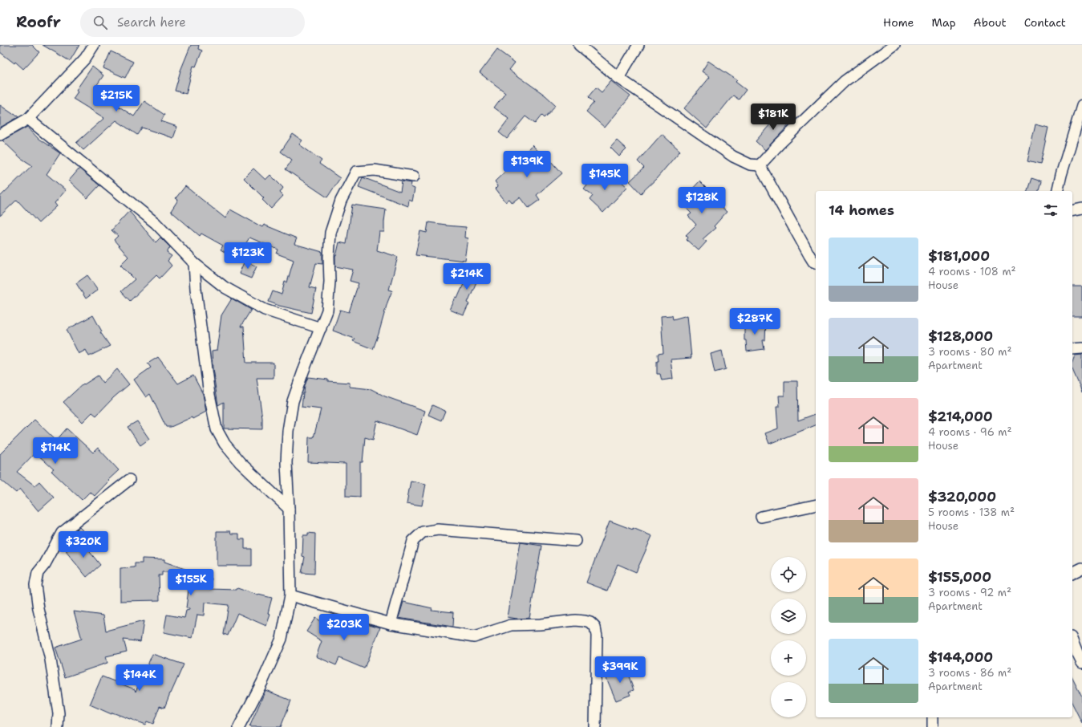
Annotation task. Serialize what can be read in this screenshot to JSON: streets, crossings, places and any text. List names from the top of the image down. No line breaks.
{"page":{"header":"Roofr","search":"Search here","nav":["Home","Map","About","Contact"],"price":["$215K","$181K","$139K","$145K","$128K","$123K","$214K","$287K","$114K","$320K","$155K","$203K","$399K","$144K"],"heading":"14 homes","list":[{"name":"$181,000","note":"4 rooms · 108 m² · House"},{"name":"$128,000","note":"3 rooms · 80 m² · Apartment"},{"name":"$214,000","note":"4 rooms · 96 m² · House"},{"name":"$320,000","note":"5 rooms · 138 m² · House"},{"name":"$155,000","note":"3 rooms · 92 m² · Apartment"},{"name":"$144,000","note":"3 rooms · 86 m² · Apartment"}],"map_buttons":["+","−"]}}
